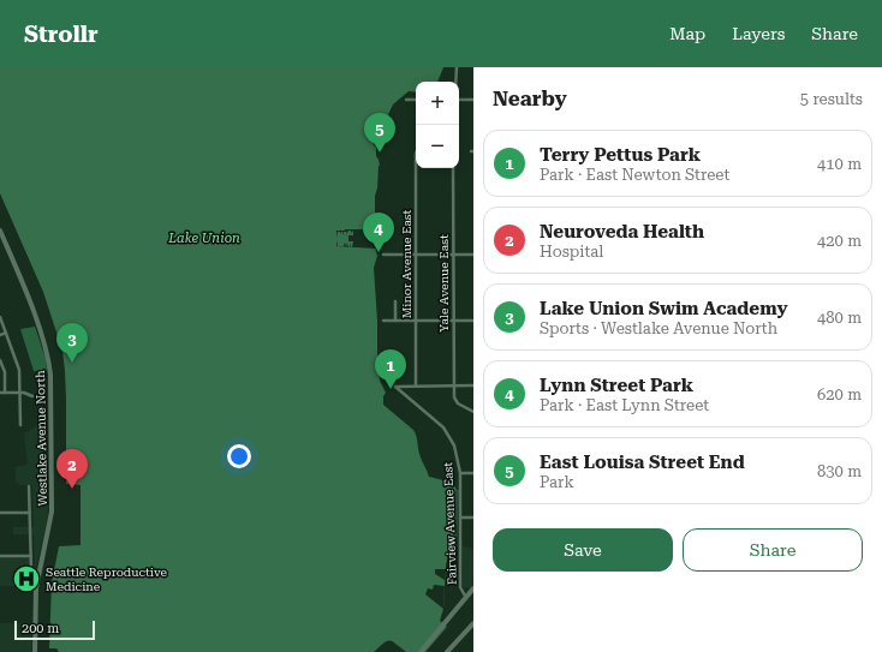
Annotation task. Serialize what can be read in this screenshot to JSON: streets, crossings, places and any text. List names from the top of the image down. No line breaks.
{"streets":{"main road":["Westlake Avenue North"],"street":["Minor Avenue East","Yale Avenue East","Fairview Avenue East"]},"crossings":[["Minor Avenue East","Fairview Avenue East"]],"water":["Lake Union"],"places":{"hospital":["Seattle Reproductive Medicine"]},"scale_bar":"200 m","page":{"header":"Strollr","nav":["Map","Layers","Share"],"heading":["Nearby","5 results"],"map_buttons":["+","−"],"pins":["5","4","3","1","2"],"list":[{"mark":"1","name":"Terry Pettus Park","note":"Park · East Newton Street","value":"410 m"},{"mark":"2","name":"Neuroveda Health","note":"Hospital","value":"420 m"},{"mark":"3","name":"Lake Union Swim Academy","note":"Sports · Westlake Avenue North","value":"480 m"},{"mark":"4","name":"Lynn Street Park","note":"Park · East Lynn Street","value":"620 m"},{"mark":"5","name":"East Louisa Street End","note":"Park","value":"830 m"}],"buttons":["Save","Share"],"scale":"200 m"}}
